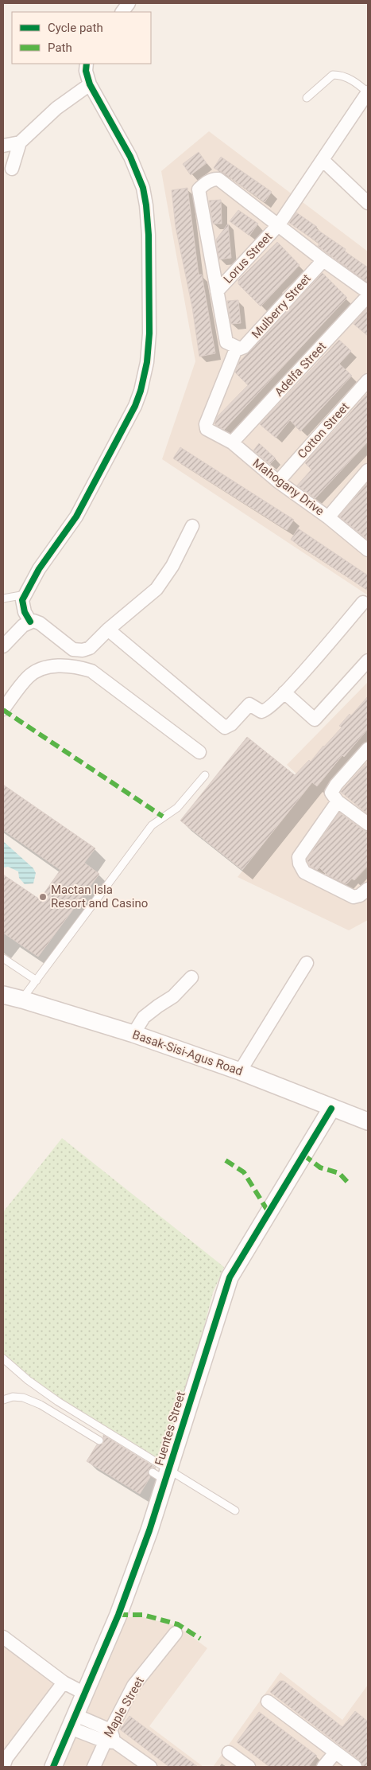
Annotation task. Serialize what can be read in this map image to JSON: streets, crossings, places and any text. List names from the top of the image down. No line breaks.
{"streets":{"street":["Lorus Street","Mulberry Street","Adelfa Street","Cotton Street","Mahogany Drive","Basak-Sisi-Agus Road","Fuentes Street","Maple Street"]},"crossings":[["Mulberry Street","Mahogany Drive"],["Adelfa Street","Mahogany Drive"],["Cotton Street","Mahogany Drive"],["Basak-Sisi-Agus Road","Fuentes Street"]],"places":["Mactan Isla Resort and Casino"],"legend":["Cycle path","Path"]}
